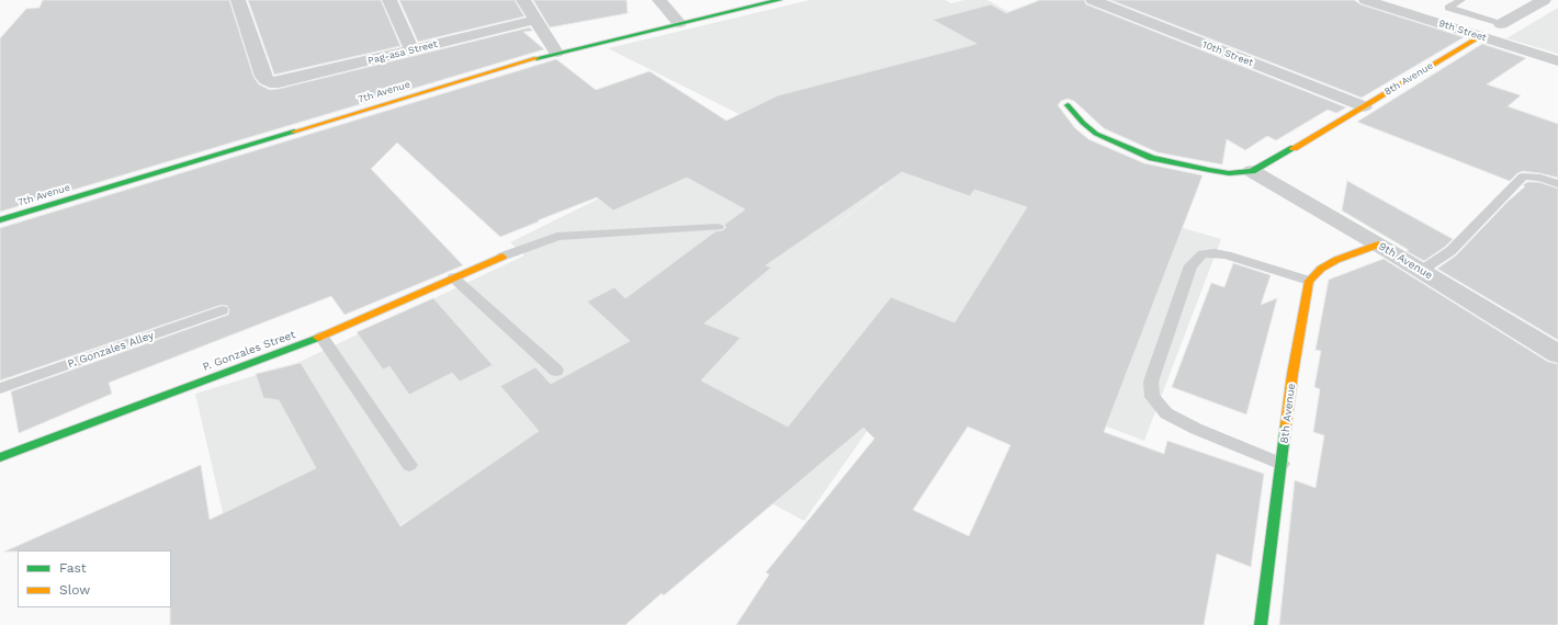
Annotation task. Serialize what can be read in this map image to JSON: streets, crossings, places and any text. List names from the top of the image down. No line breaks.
{"streets":{"street":["9th Street","Pag-asa Street","10th Street","8th Avenue","7th Avenue","9th Avenue","P. Gonzales Street"],"lane":["P. Gonzales Alley"]},"crossings":[["9th Street","8th Avenue"],["10th Street","8th Avenue"],["8th Avenue","9th Avenue"]],"legend":["Fast","Slow"]}
